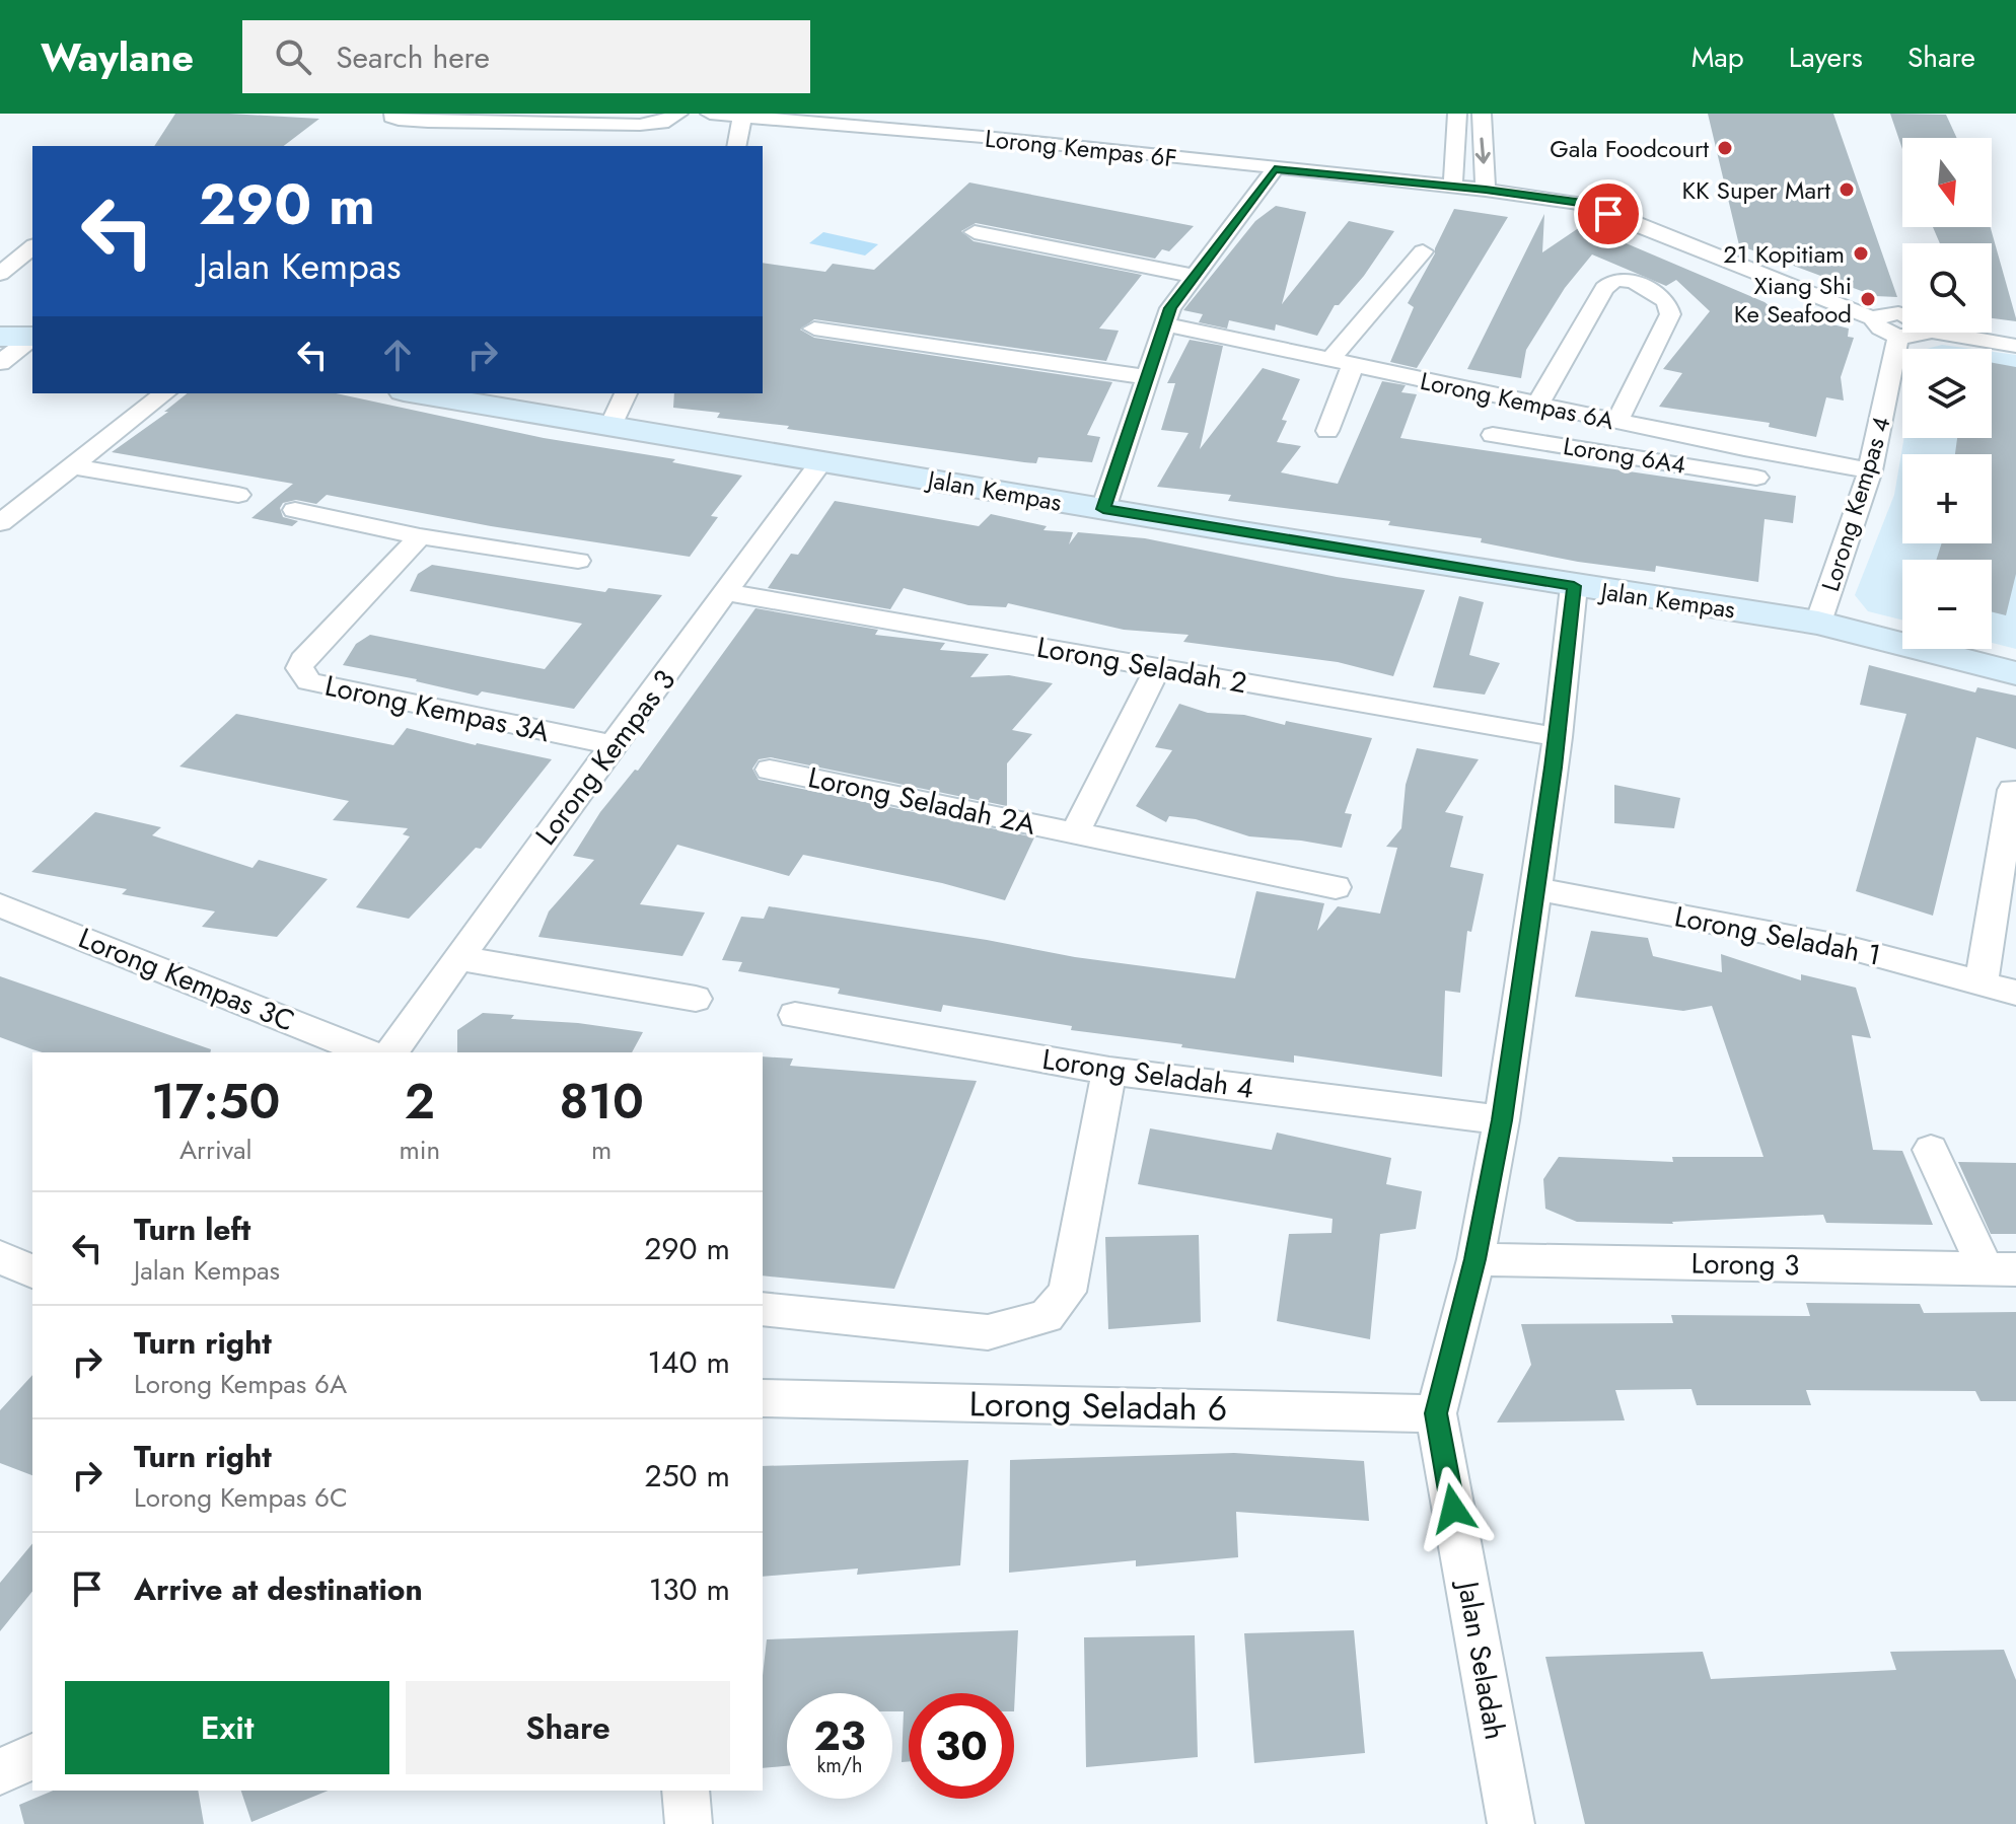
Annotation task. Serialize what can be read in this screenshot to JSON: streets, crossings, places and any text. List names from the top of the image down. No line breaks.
{"streets":{"street":["Lorong Kempas 6F","Lorong Kempas 6A","Lorong 6A4","Jalan Kempas","Lorong Kempas 4","Lorong Seladah 2","Lorong Kempas 3A","Lorong Kempas 3","Lorong Seladah 2A","Lorong Seladah 1","Lorong Kempas 3C","Lorong Seladah 4","Lorong 3","Lorong Seladah 6","Jalan Seladah"]},"crossings":[["Lorong Kempas 6A","Lorong Kempas 4"],["Jalan Kempas","Lorong Kempas 4"],["Jalan Kempas","Lorong Kempas 3"],["Jalan Kempas","Jalan Seladah"],["Lorong Seladah 2","Lorong Kempas 3"],["Lorong Seladah 2","Lorong Seladah 2A"],["Lorong Seladah 2","Jalan Seladah"],["Lorong Kempas 3A","Lorong Kempas 3"],["Lorong Seladah 1","Jalan Seladah"],["Lorong Seladah 4","Jalan Seladah"],["Lorong 3","Jalan Seladah"],["Lorong Seladah 6","Jalan Seladah"]],"places":["Gala Foodcourt","KK Super Mart","21 Kopitiam","Xiang Shi Ke Seafood"],"north":"bottom","page":{"header":"Waylane","search":"Search here","nav":["Map","Layers","Share"],"map_buttons":["+","−"],"turn":["290 m","Jalan Kempas"],"eta":["17:50","Arrival","2","min","810","m"],"list":[{"name":"Turn left","note":"Jalan Kempas","value":"290 m"},{"name":"Turn right","note":"Lorong Kempas 6A","value":"140 m"},{"name":"Turn right","note":"Lorong Kempas 6C","value":"250 m"},{"name":"Arrive at destination","value":"130 m"}],"buttons":["Exit","Share"],"speed":"23 km/h","limit":"30"}}
